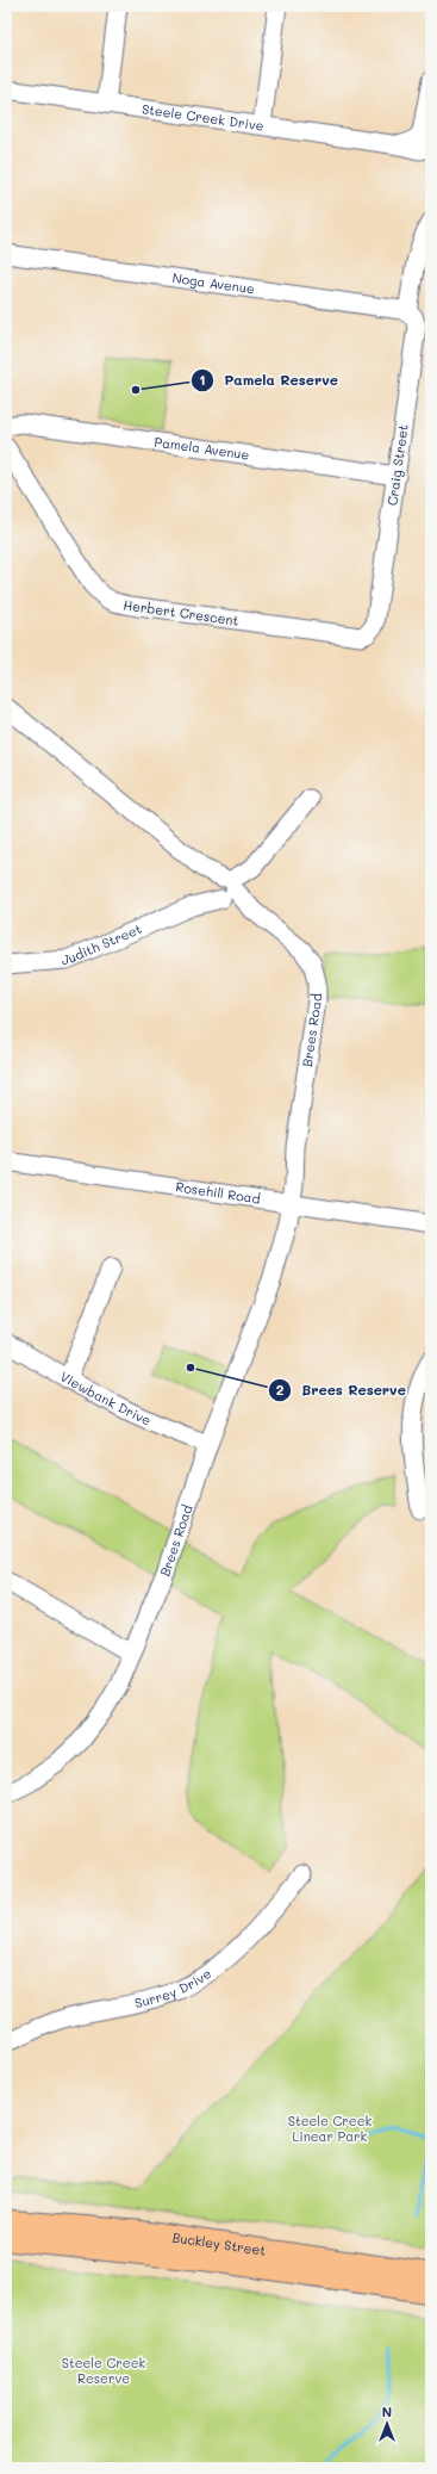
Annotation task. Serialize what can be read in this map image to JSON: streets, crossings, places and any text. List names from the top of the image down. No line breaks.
{"streets":{"main road":["Buckley Street"],"street":["Steele Creek Drive","Noga Avenue","Pamela Avenue","Craig Street","Herbert Crescent","Judith Street","Brees Road","Rosehill Road","Viewbank Drive","Surrey Drive"]},"crossings":[["Noga Avenue","Craig Street"],["Pamela Avenue","Craig Street"],["Craig Street","Herbert Crescent"],["Judith Street","Brees Road"],["Brees Road","Rosehill Road"],["Brees Road","Viewbank Drive"]],"parks":["Steele Creek Linear Park","Steele Creek Reserve"],"places":["Pamela Reserve","Brees Reserve"],"north":"top"}
